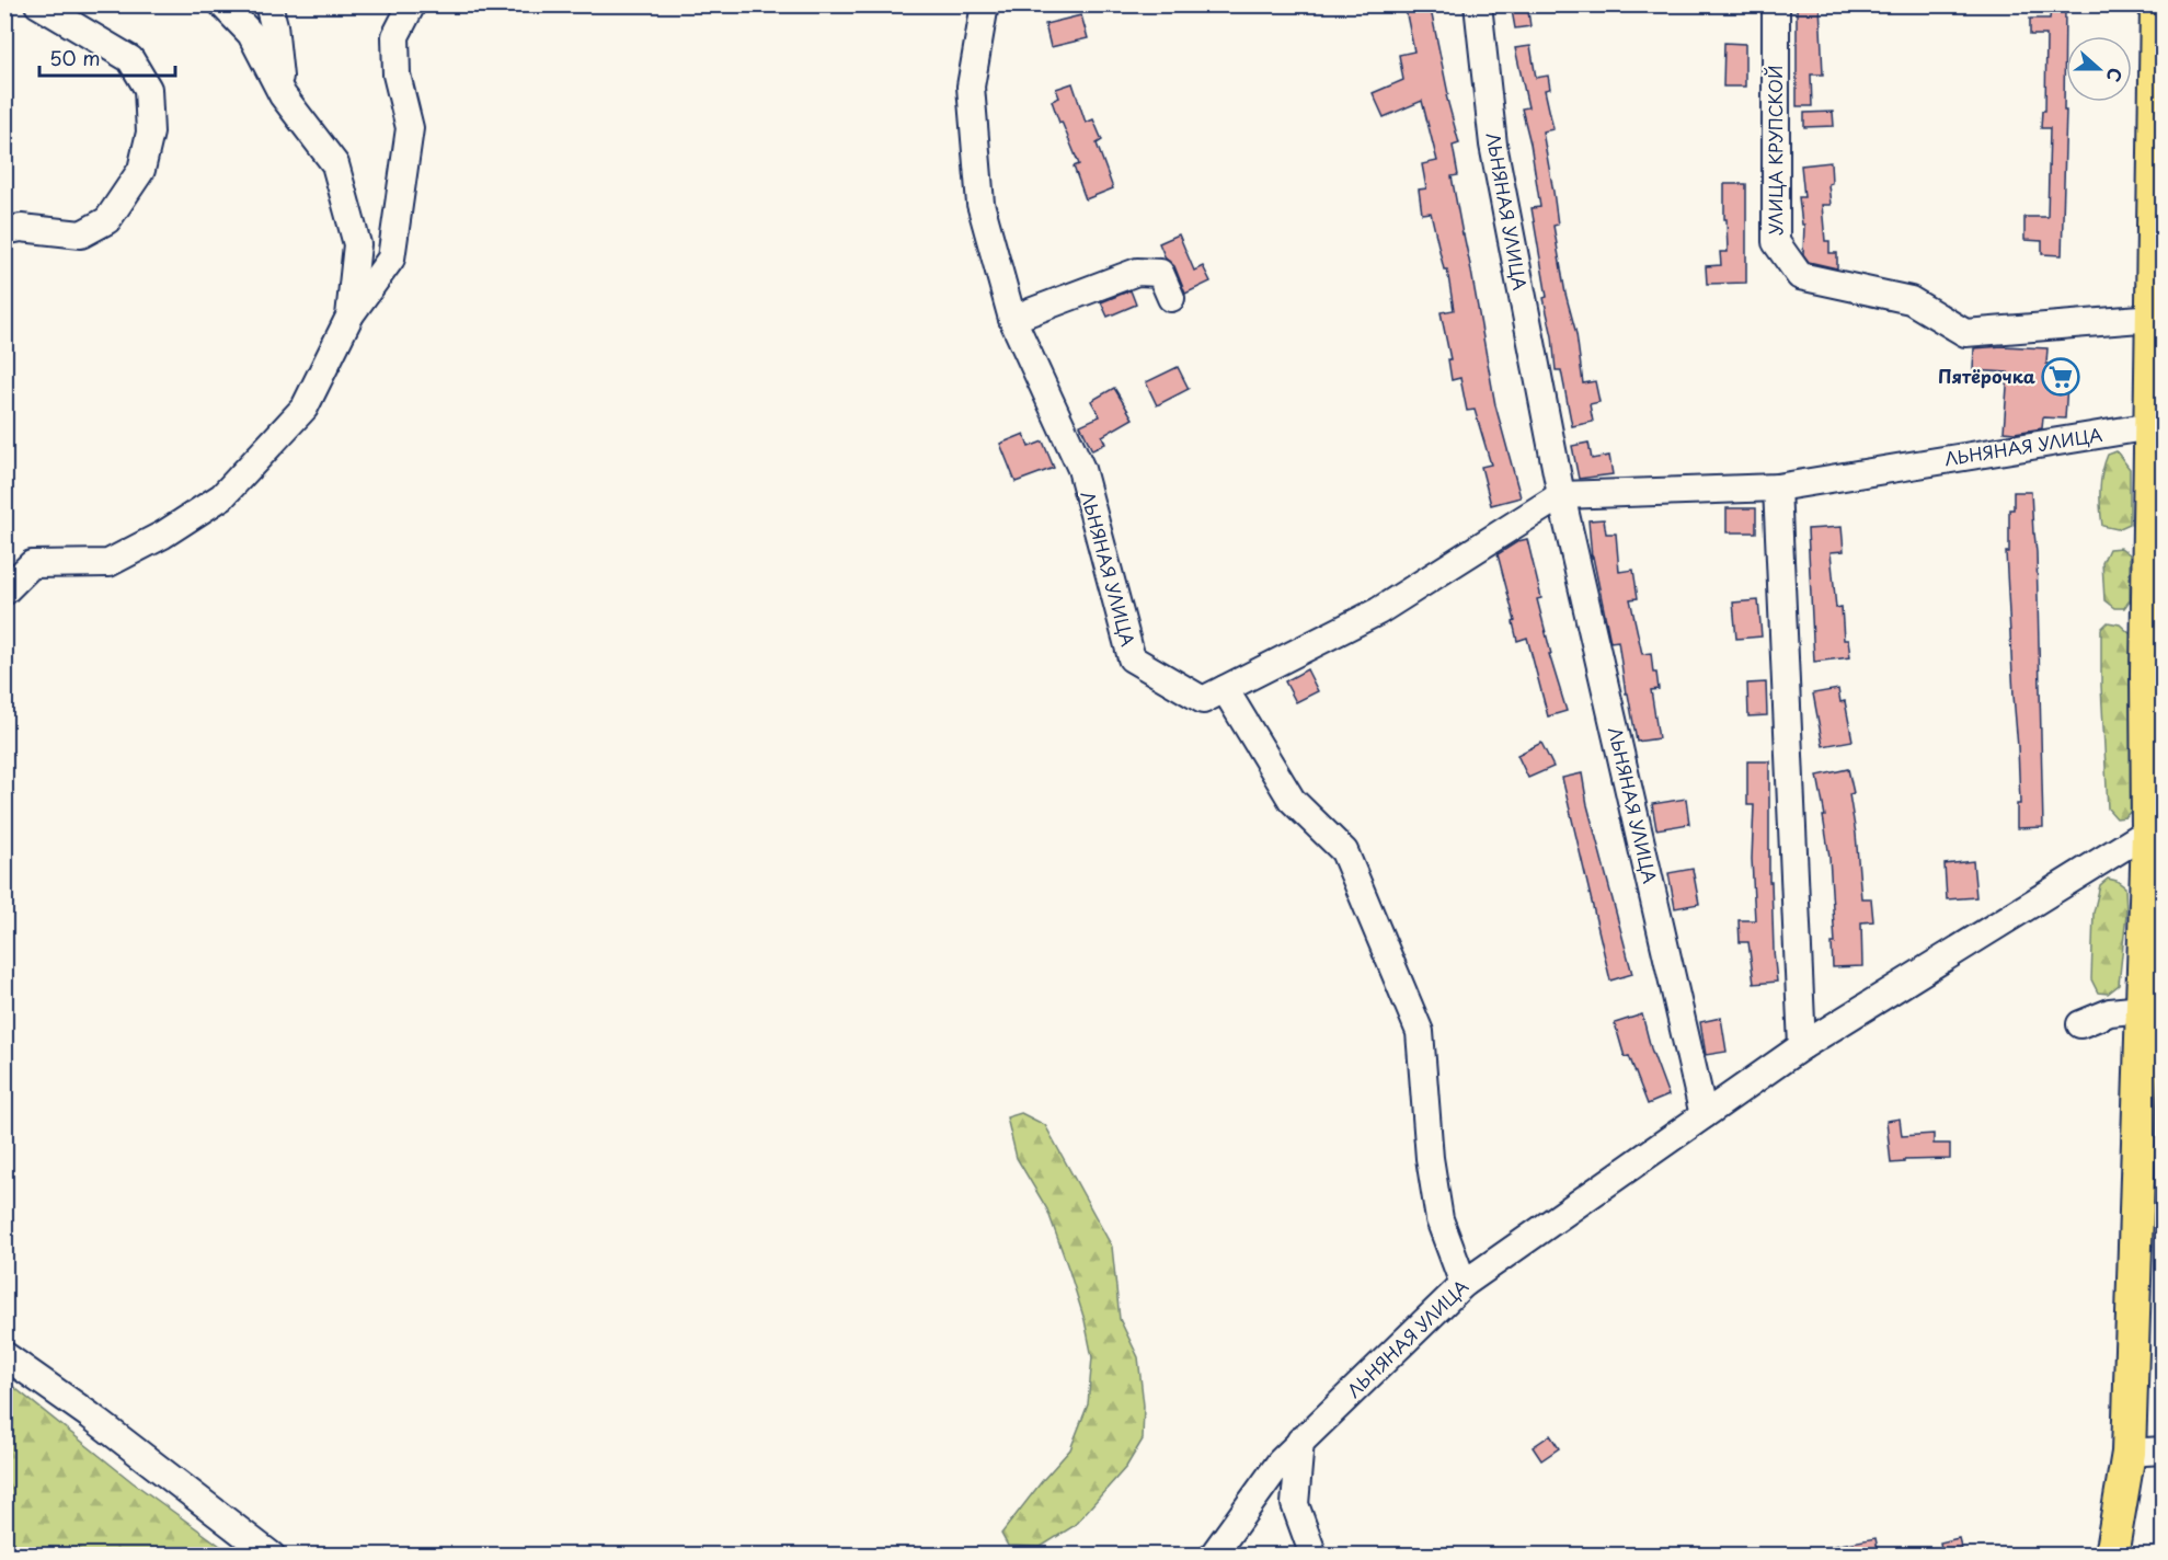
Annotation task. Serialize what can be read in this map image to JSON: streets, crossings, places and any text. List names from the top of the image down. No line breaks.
{"streets":{"street":["УЛИЦА КРУПСКОЙ","ЛЬНЯНАЯ УЛИЦА"]},"places":{"supermarket":["Пятёрочка"]},"scale_bar":"50 m","north":"right"}
